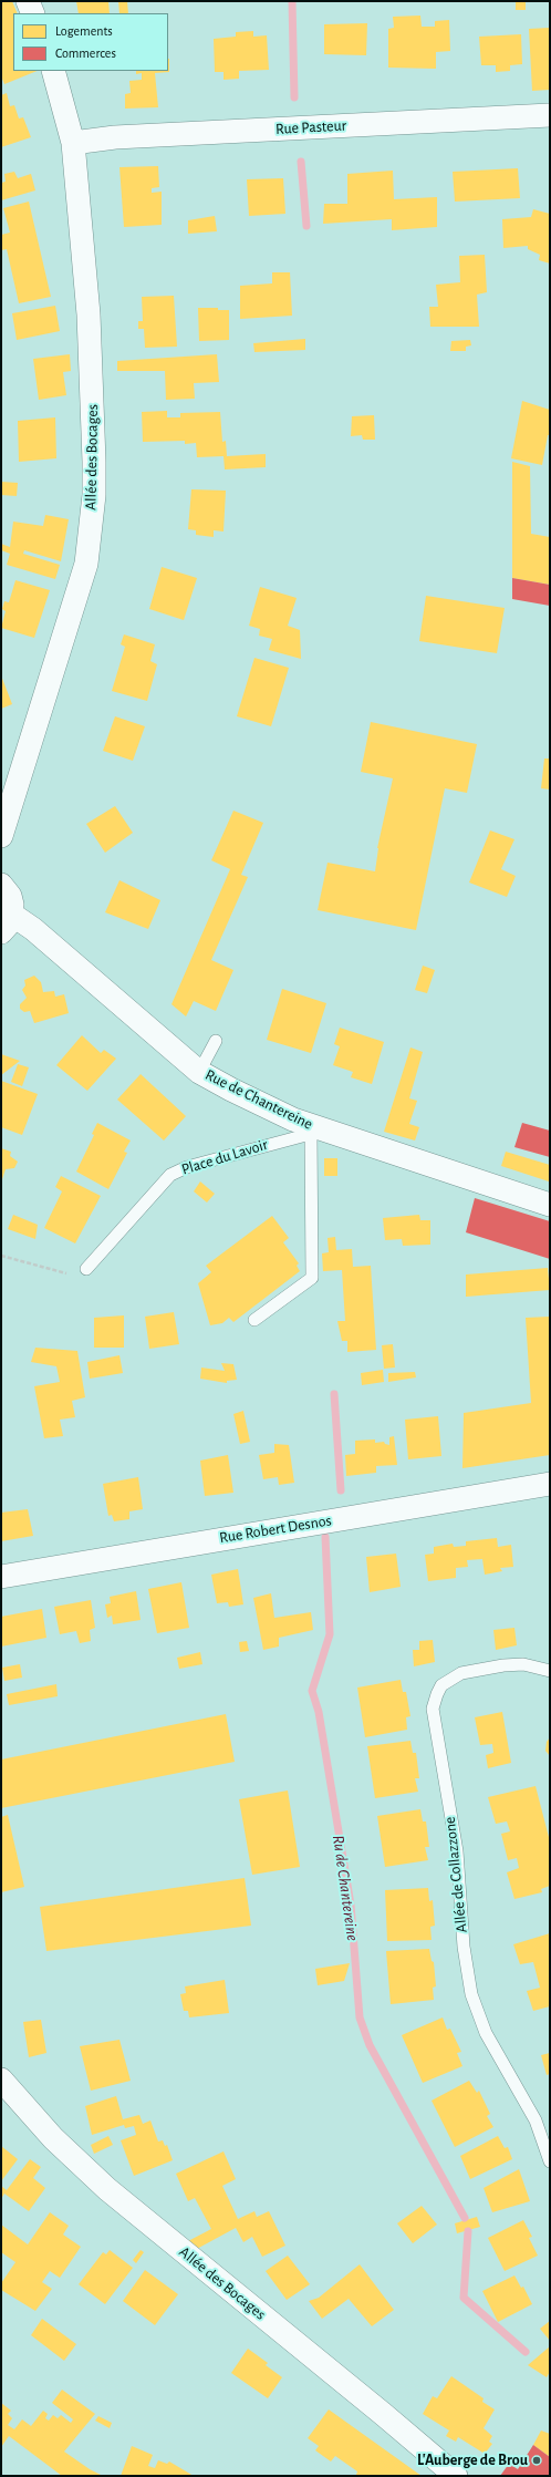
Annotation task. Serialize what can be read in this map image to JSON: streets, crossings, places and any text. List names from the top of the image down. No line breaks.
{"streets":{"street":["Rue Pasteur","Allée des Bocages","Rue de Chantereine","Rue Robert Desnos"],"lane":["Place du Lavoir","Allée de Collazzone"]},"crossings":[["Rue Pasteur","Allée des Bocages"],["Rue de Chantereine","Place du Lavoir"]],"water":["Ru de Chantereine"],"places":["L'Auberge de Brou"],"legend":["Logements","Commerces"]}
